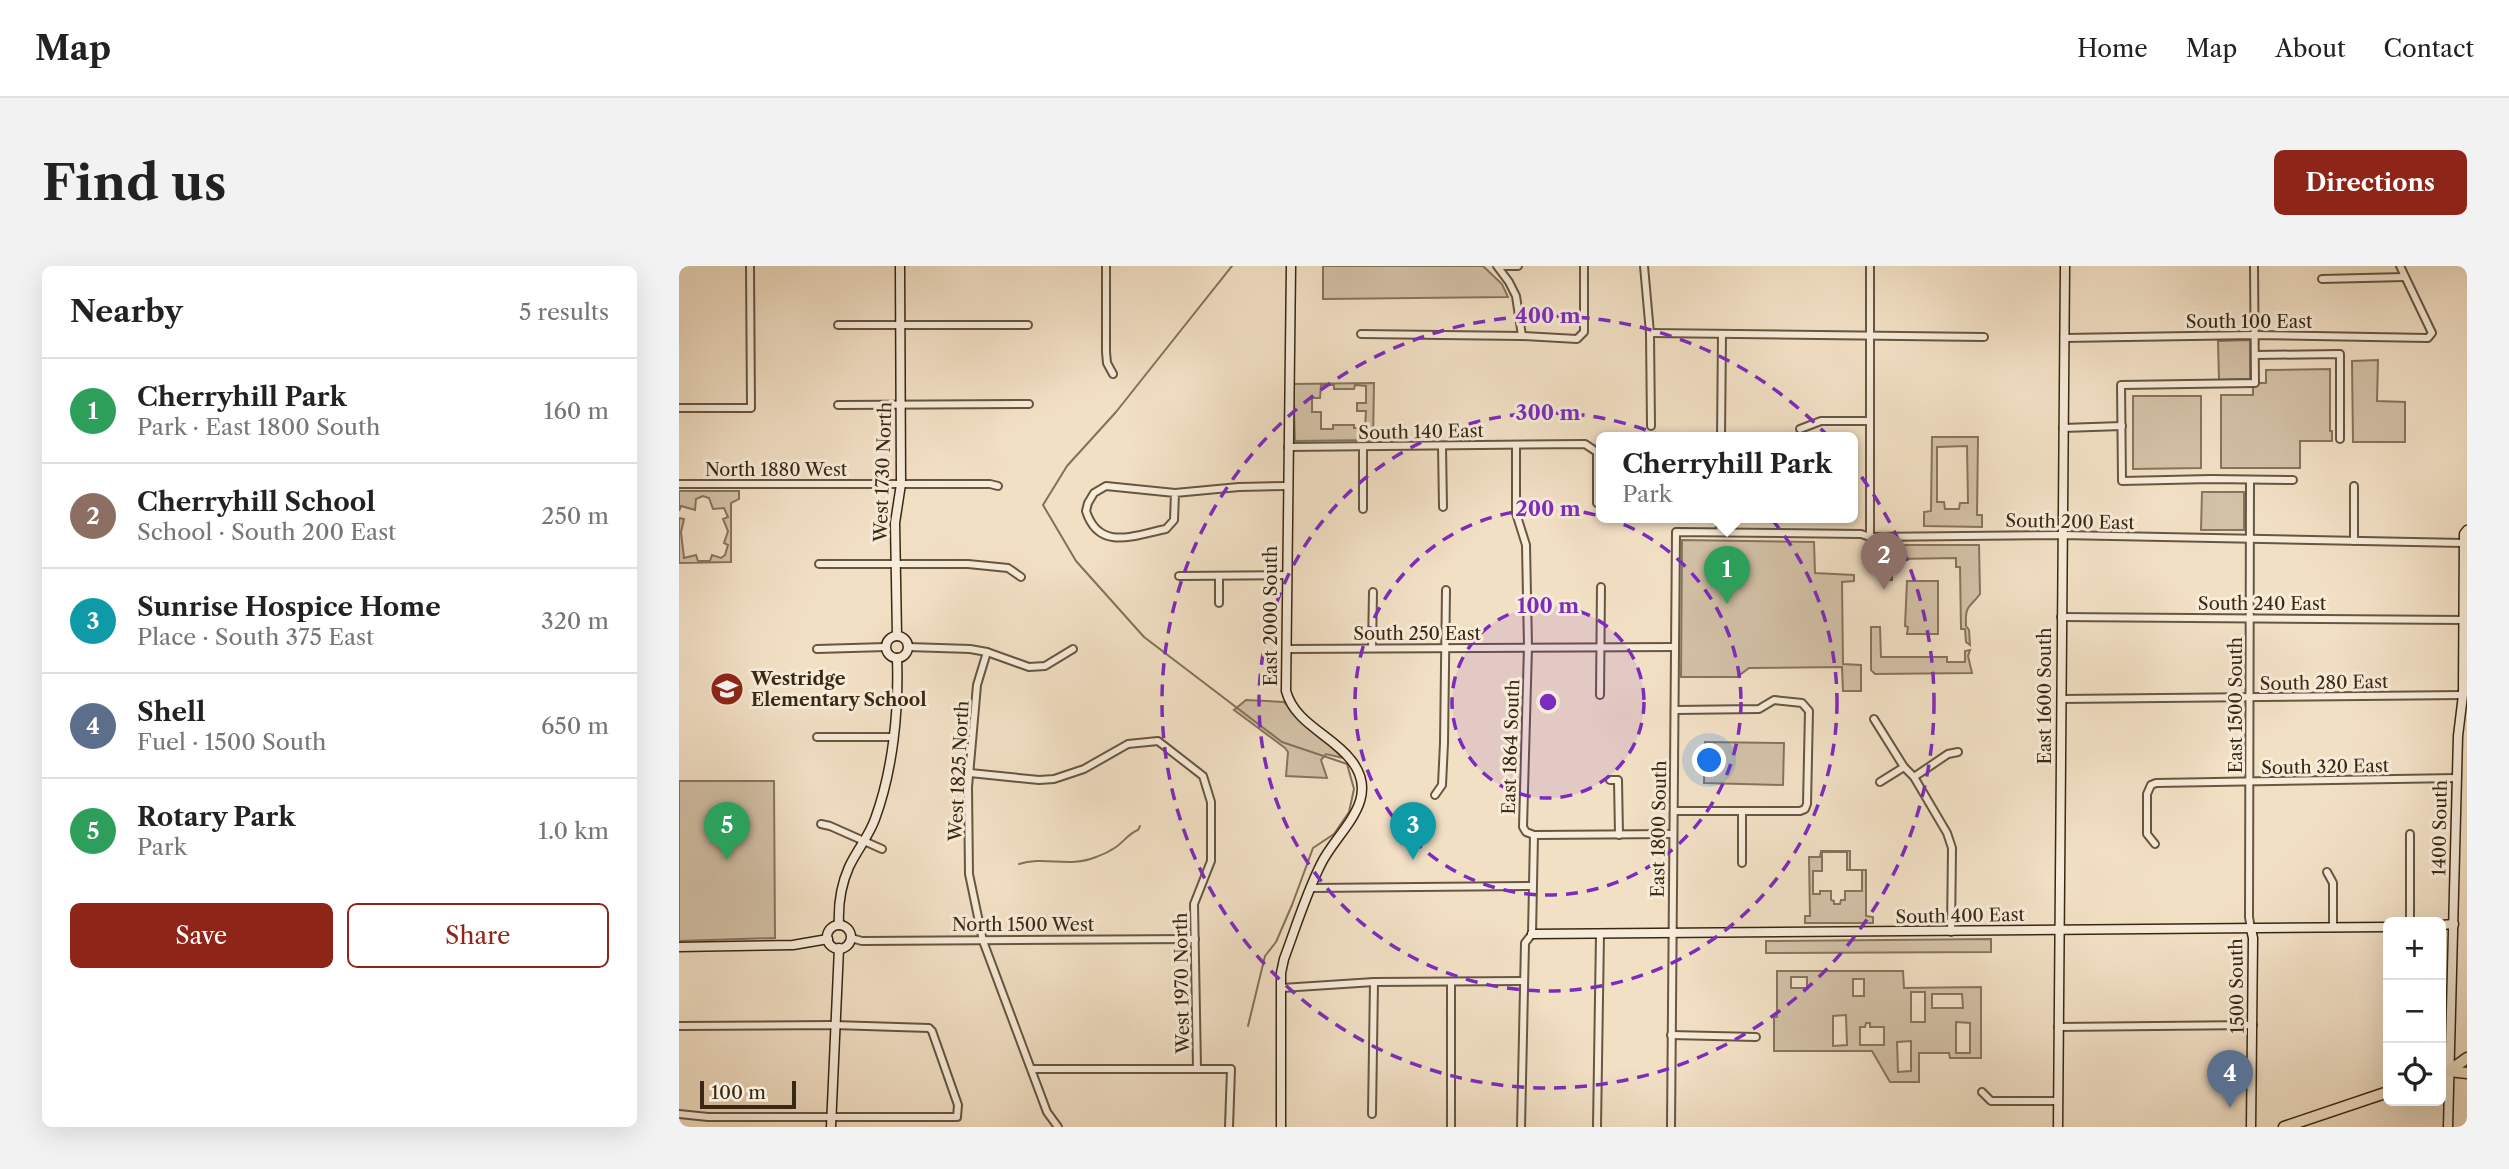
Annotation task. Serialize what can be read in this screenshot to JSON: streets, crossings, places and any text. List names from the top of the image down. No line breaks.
{"streets":{"street":["South 100 East","South 140 East","North 1880 West","West 1730 North","South 200 East","South 240 East","East 2000 South","South 250 East","South 280 East","East 1600 South","East 1500 South","East 1864 South","South 320 East","West 1825 North","1400 South","East 1800 South","South 400 East","North 1500 West","West 1970 North","1500 South"]},"crossings":[["South 100 East","East 1600 South"],["South 140 East","East 2000 South"],["South 140 East","East 1864 South"],["North 1880 West","West 1730 North"],["South 200 East","East 1600 South"],["South 200 East","East 1500 South"],["South 200 East","1400 South"],["South 200 East","East 1800 South"],["South 240 East","East 1600 South"],["South 240 East","East 1500 South"],["South 240 East","1400 South"],["East 2000 South","South 250 East"],["South 250 East","East 1864 South"],["South 250 East","East 1800 South"],["South 280 East","East 1600 South"],["South 280 East","East 1500 South"],["South 280 East","1400 South"],["East 1600 South","South 400 East"],["East 1500 South","South 320 East"],["East 1500 South","South 400 East"],["East 1500 South","1500 South"],["East 1864 South","South 400 East"],["South 320 East","1400 South"],["West 1825 North","North 1500 West"],["West 1825 North","West 1970 North"],["East 1800 South","South 400 East"],["South 400 East","1500 South"],["North 1500 West","West 1970 North"]],"places":{"school or university":["Westridge Elementary School"]},"scale_bar":"100 m","page":{"header":"Map","nav":["Home","Map","About","Contact"],"buttons":["Directions",["Save","Share"]],"title":"Find us","heading":["Nearby","5 results"],"list":[{"mark":"1","name":"Cherryhill Park","note":"Park · East 1800 South","value":"160 m"},{"mark":"2","name":"Cherryhill School","note":"School · South 200 East","value":"250 m"},{"mark":"3","name":"Sunrise Hospice Home","note":"Place · South 375 East","value":"320 m"},{"mark":"4","name":"Shell","note":"Fuel · 1500 South","value":"650 m"},{"mark":"5","name":"Rotary Park","note":"Park","value":"1.0 km"}],"popup":["Cherryhill Park","Park"],"pins":["2","1","3","5","4"],"map_buttons":["+","−"],"scale":"100 m"},"rings":["400 m","300 m","200 m","100 m"]}
